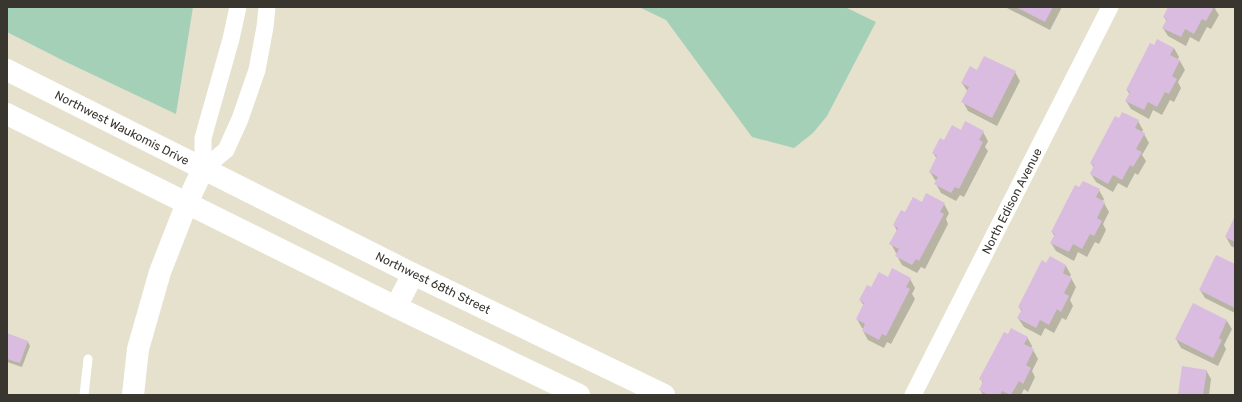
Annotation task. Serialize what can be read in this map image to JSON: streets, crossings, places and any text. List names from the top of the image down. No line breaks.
{"streets":{"main road":["Northwest Waukomis Drive","Northwest 68th Street"],"street":["North Edison Avenue"]},"crossings":[["Northwest Waukomis Drive","Northwest 68th Street"]]}
